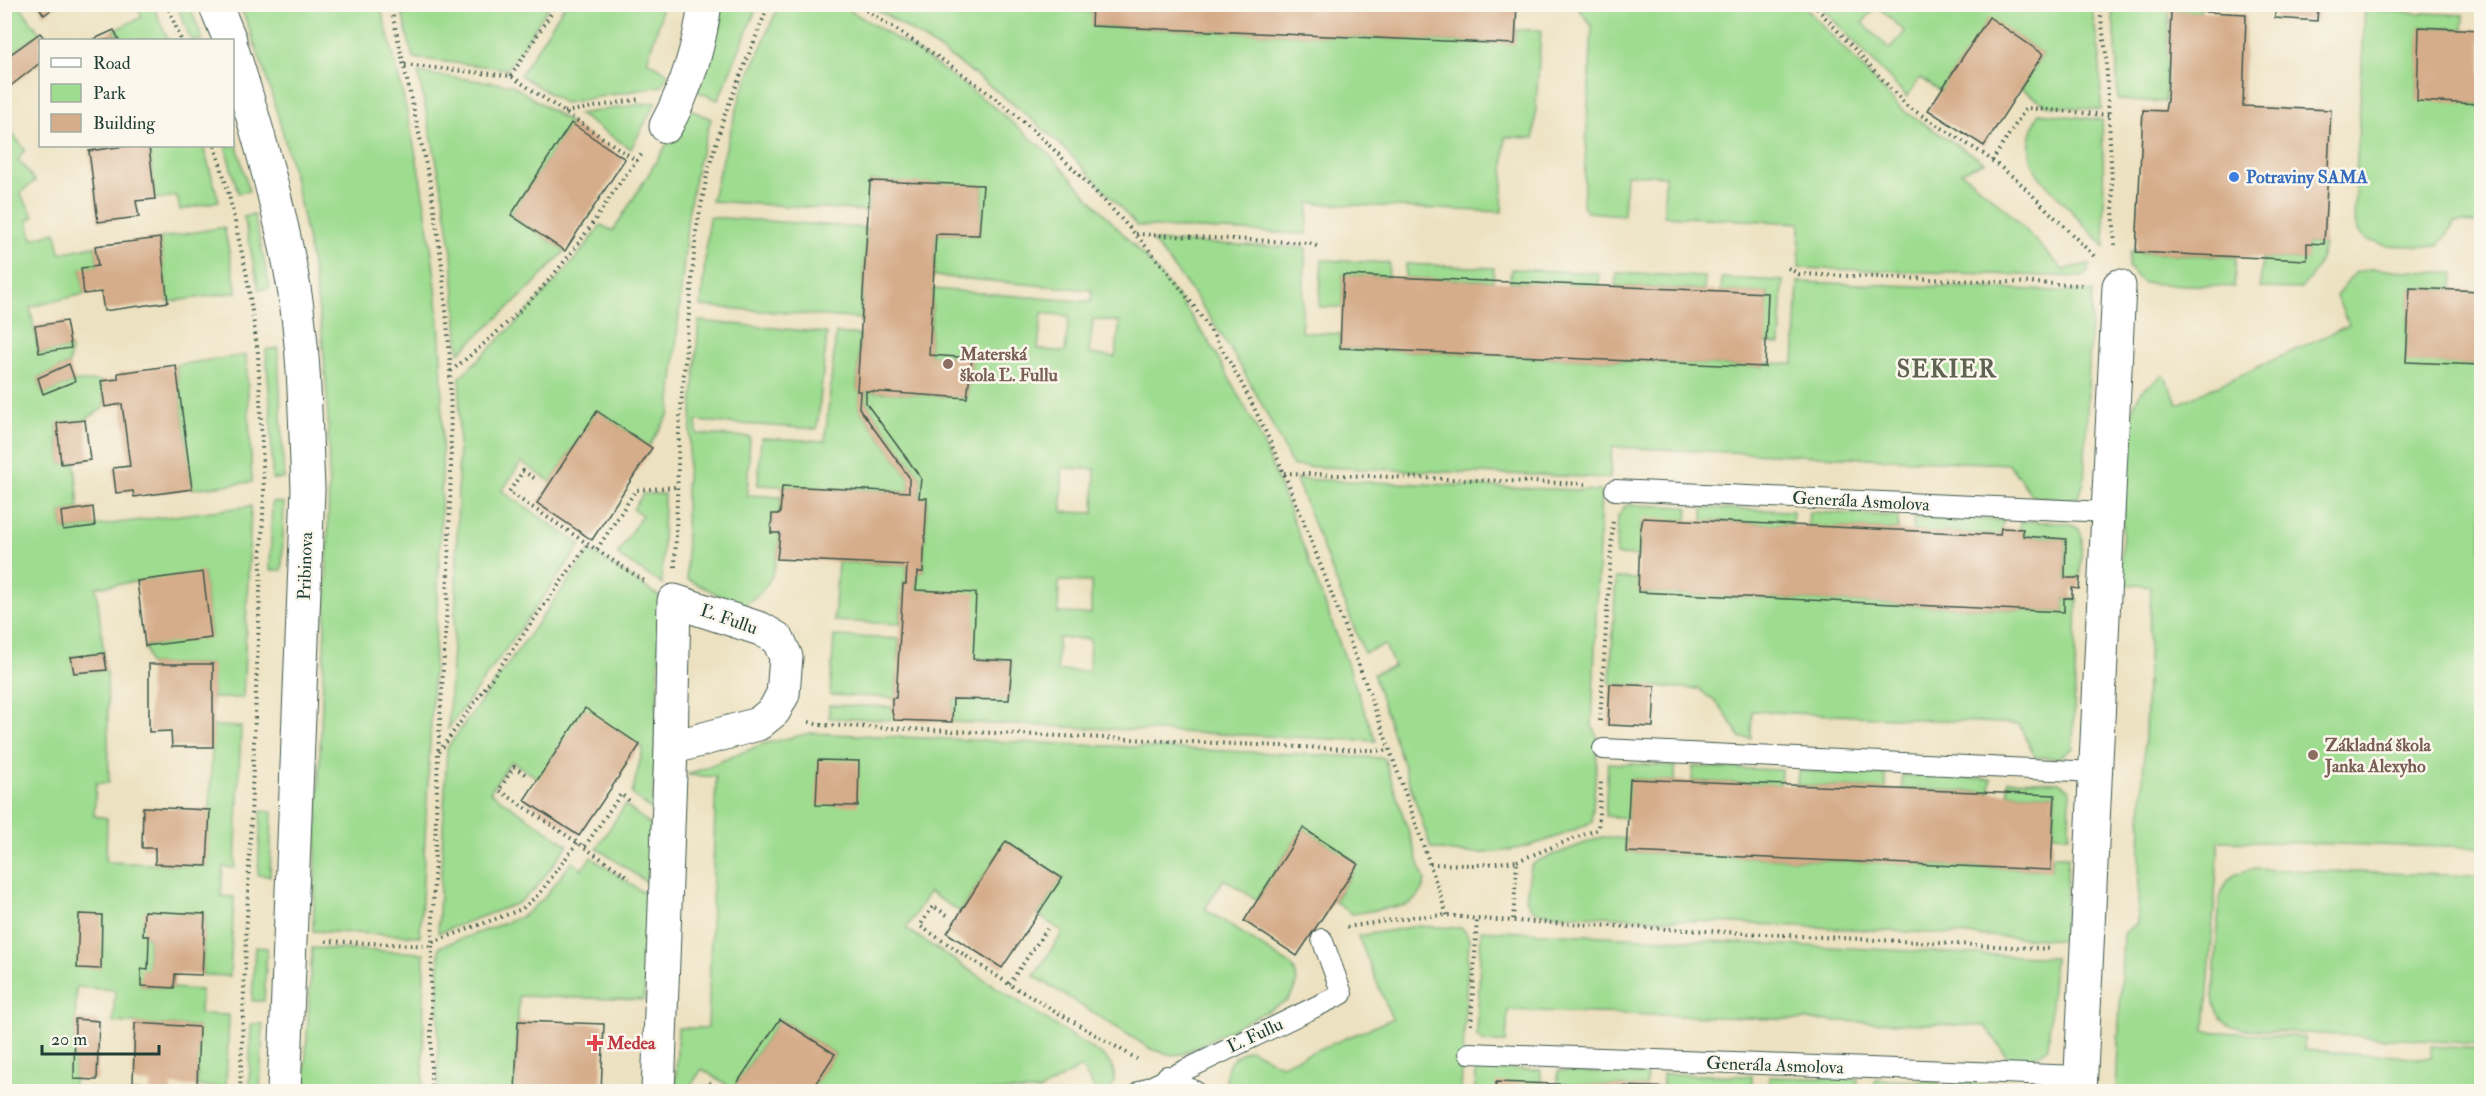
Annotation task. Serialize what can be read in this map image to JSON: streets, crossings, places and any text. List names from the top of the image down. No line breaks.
{"streets":{"street":["Generála Asmolova","Pribinova","Ľ. Fullu"]},"districts":["SEKIER"],"places":{"other":["Potraviny SAMA","Materská škola Ľ. Fullu","Základná škola Janka Alexyho"],"health":["Medea"]},"legend":["Road","Park","Building"],"scale_bar":"20 m"}
